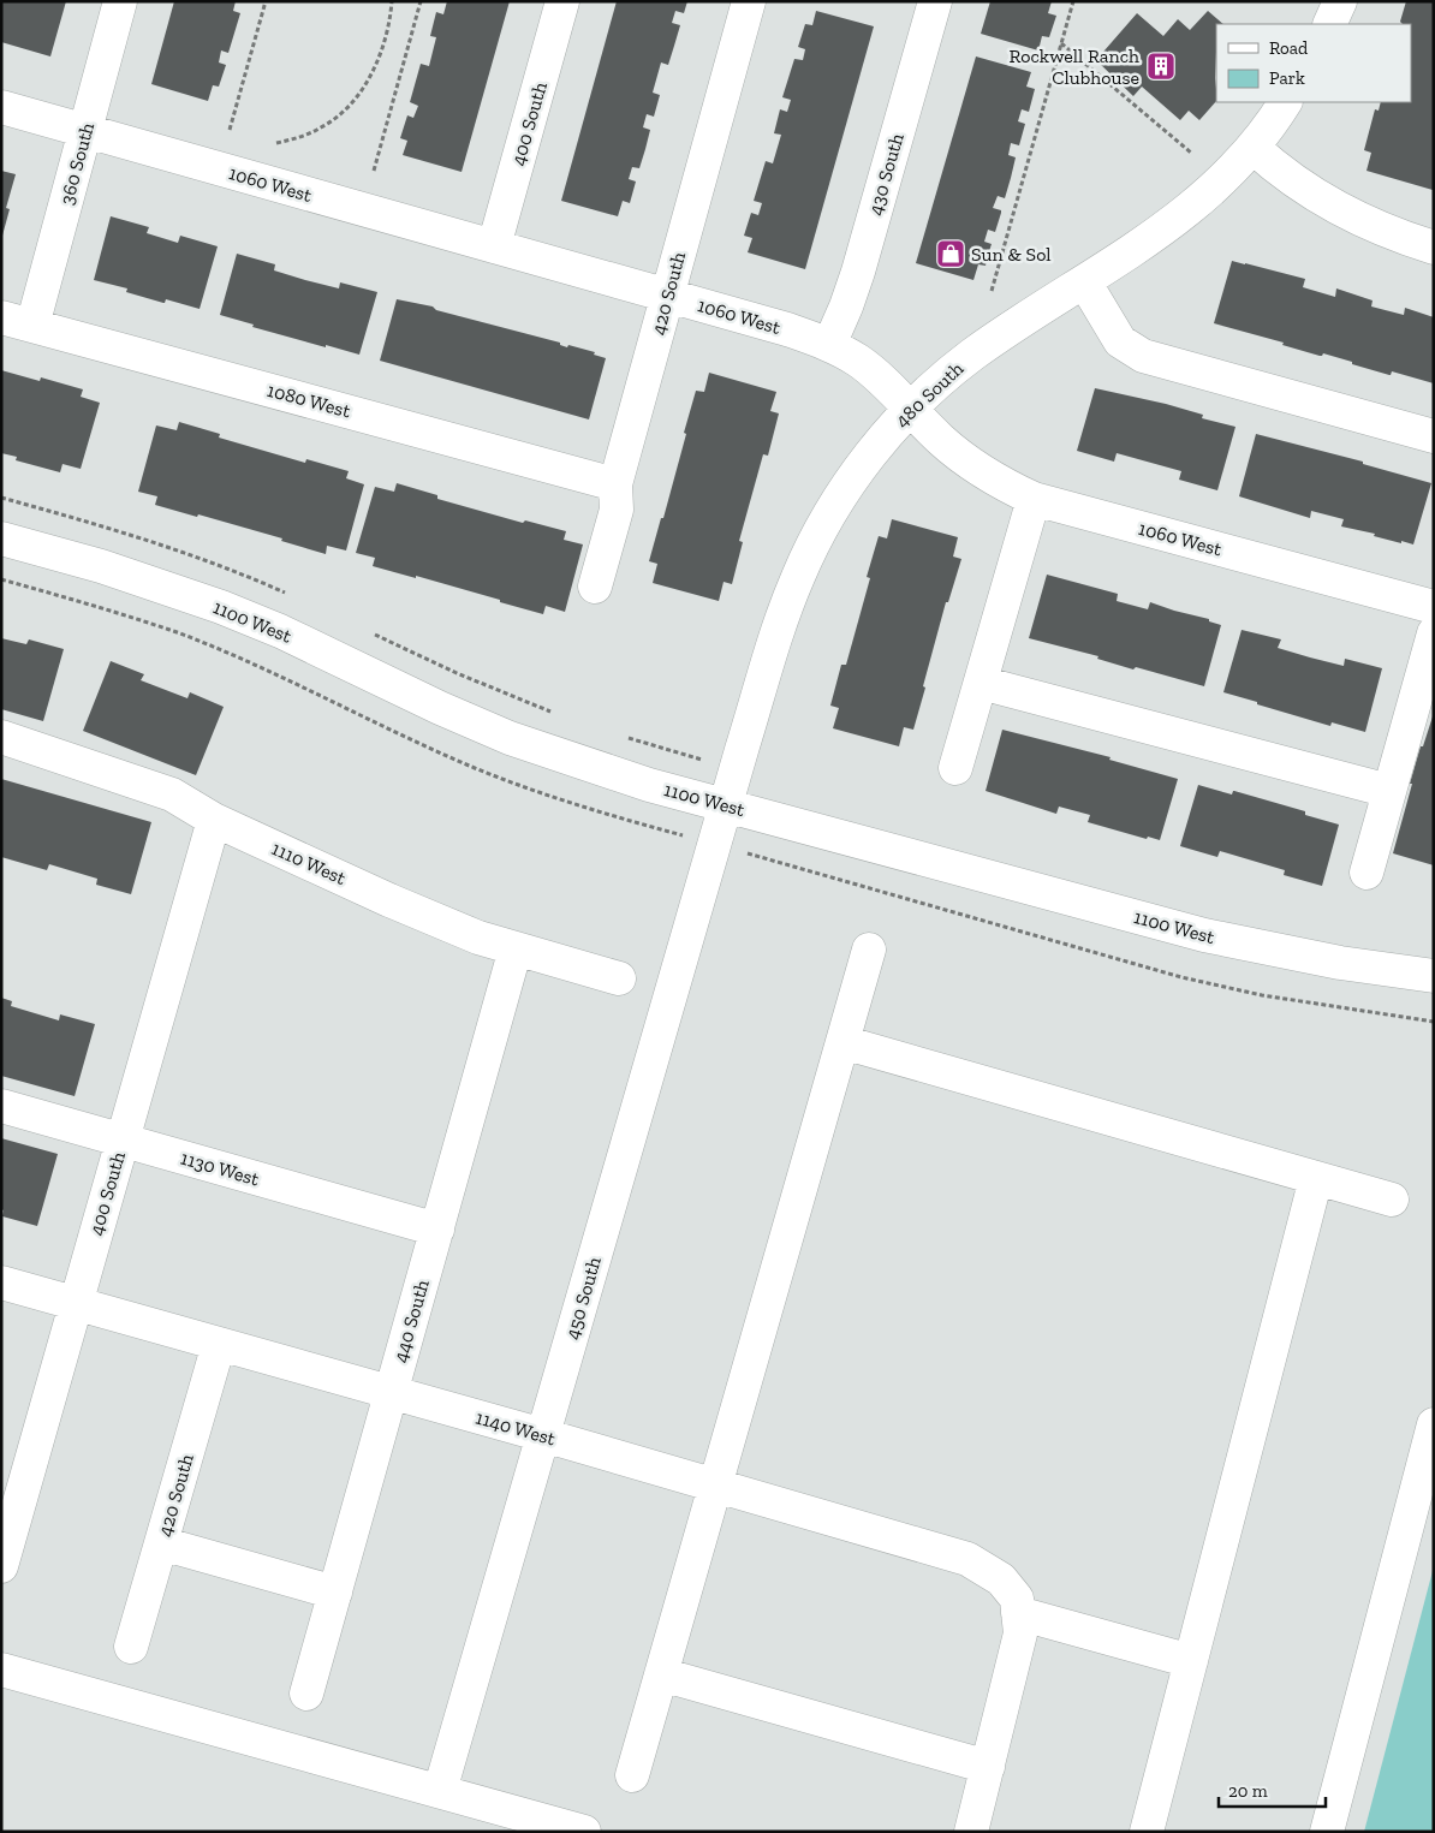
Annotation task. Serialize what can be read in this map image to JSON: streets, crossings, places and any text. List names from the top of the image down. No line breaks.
{"streets":{"street":["400 South","360 South","430 South","1060 West","420 South","480 South","1080 West","1100 West","1110 West","1130 West","450 South","440 South","1140 West"]},"crossings":[["400 South","1060 West"],["400 South","1110 West"],["400 South","1130 West"],["400 South","1140 West"],["360 South","1060 West"],["360 South","1080 West"],["430 South","1060 West"],["1060 West","420 South"],["1060 West","480 South"],["420 South","1080 West"],["420 South","1140 West"],["480 South","1100 West"],["480 South","450 South"],["1100 West","450 South"],["1110 West","440 South"],["1130 West","440 South"],["450 South","1140 West"],["440 South","1140 West"]],"places":{"building":["Rockwell Ranch Clubhouse"],"shop":["Sun & Sol"]},"legend":["Road","Park"],"scale_bar":"20 m"}
